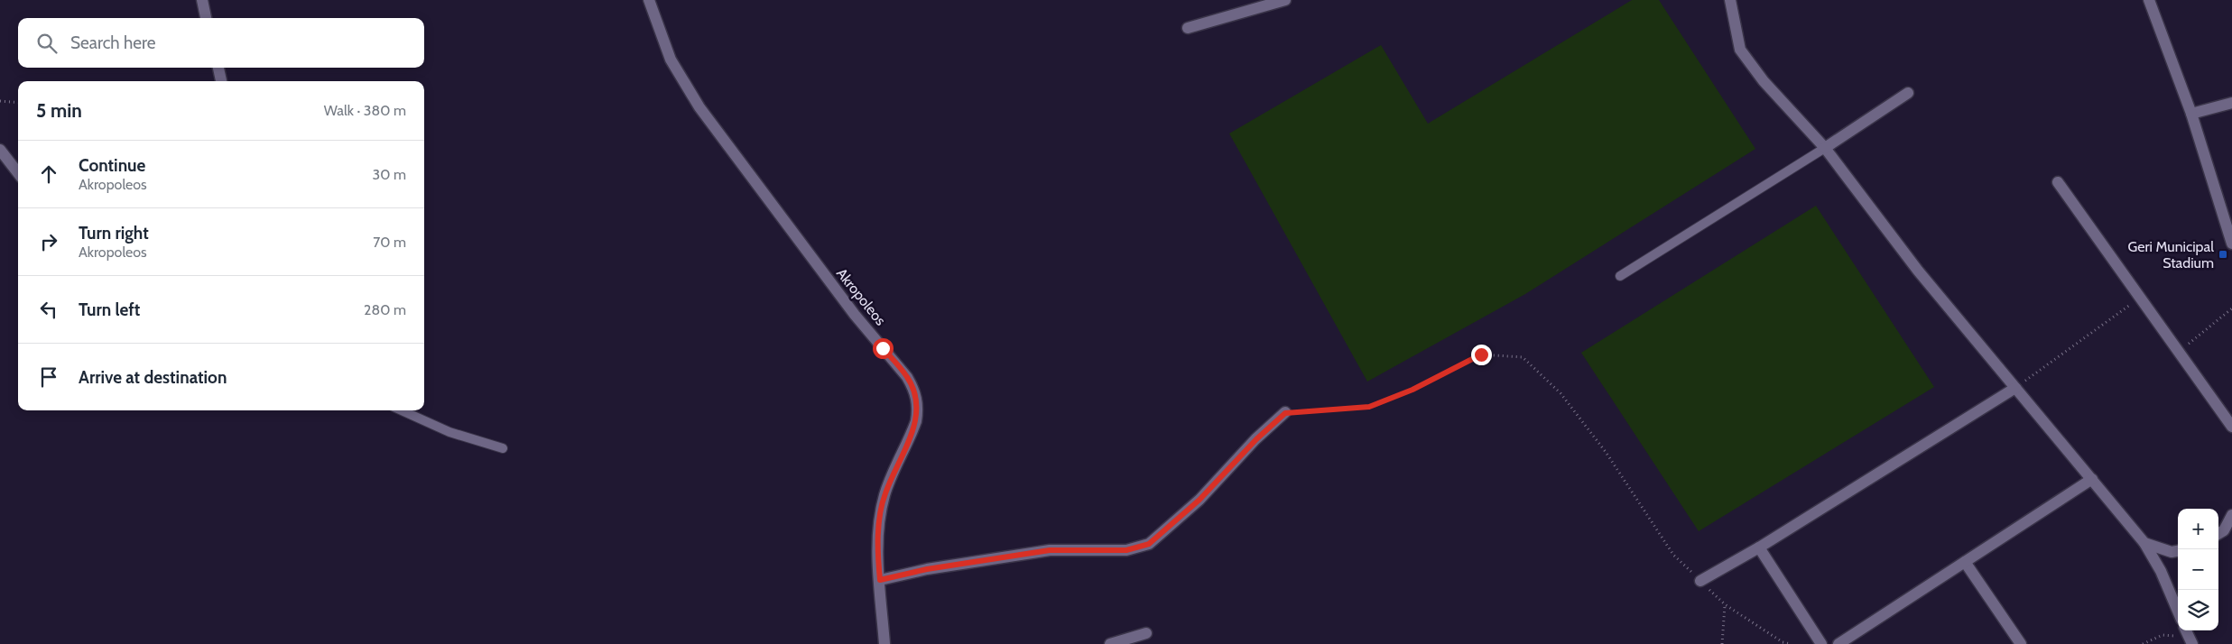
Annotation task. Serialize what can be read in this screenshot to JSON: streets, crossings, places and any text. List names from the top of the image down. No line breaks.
{"streets":{"street":["Akropoleos"]},"places":{"transit":["Geri Municipal Stadium"]},"page":{"search":"Search here","heading":["5 min","Walk · 380 m"],"list":[["Continue","Akropoleos","30 m"],["Turn right","Akropoleos","70 m"],["Turn left","280 m"],"Arrive at destination"],"map_buttons":["+","−"]}}
